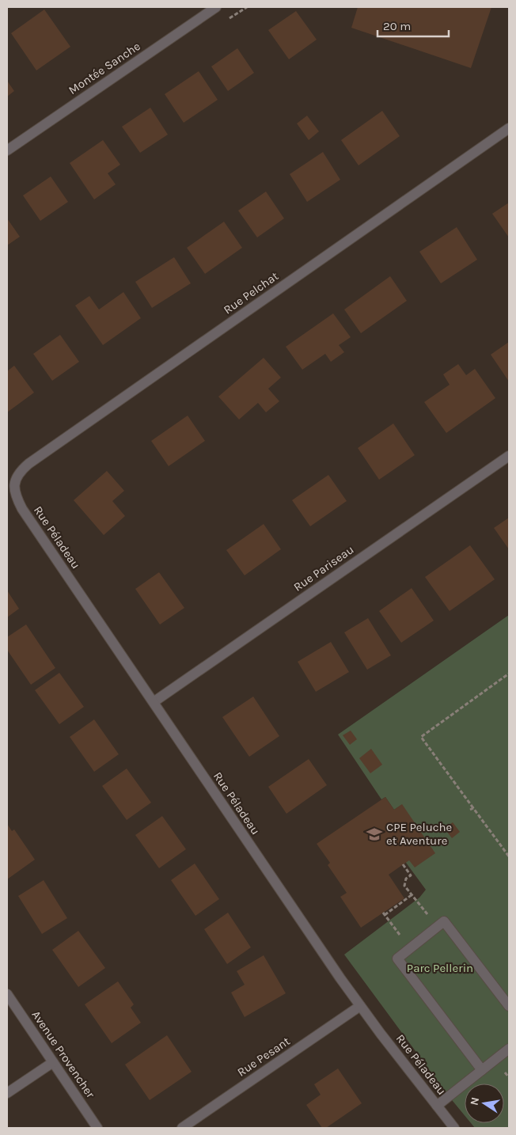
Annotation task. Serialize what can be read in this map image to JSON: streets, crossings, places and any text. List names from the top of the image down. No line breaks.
{"streets":{"street":["Montée Sanche","Rue Pelchat","Rue Péladeau","Rue Pariseau","Avenue Provencher","Rue Pesant"]},"crossings":[["Rue Pelchat","Rue Péladeau"],["Rue Péladeau","Rue Pariseau"],["Rue Péladeau","Rue Pesant"]],"parks":["Parc Pellerin"],"places":{"school or university":["CPE Peluche et Aventure"]},"scale_bar":"20 m","north":"left"}
